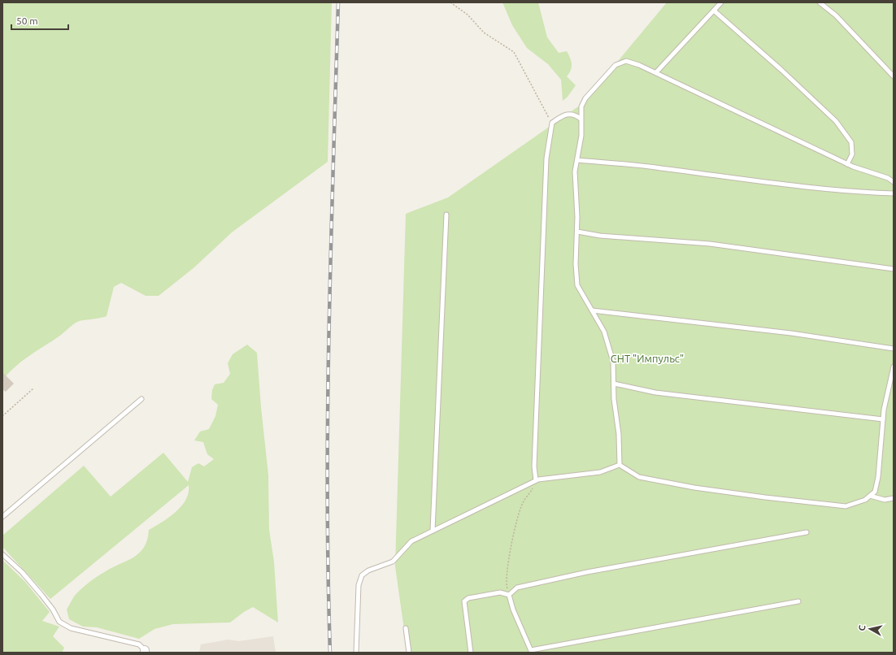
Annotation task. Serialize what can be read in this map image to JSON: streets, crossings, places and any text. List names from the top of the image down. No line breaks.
{"parks":["СНТ \"Импульс\""],"scale_bar":"50 m","north":"left"}
